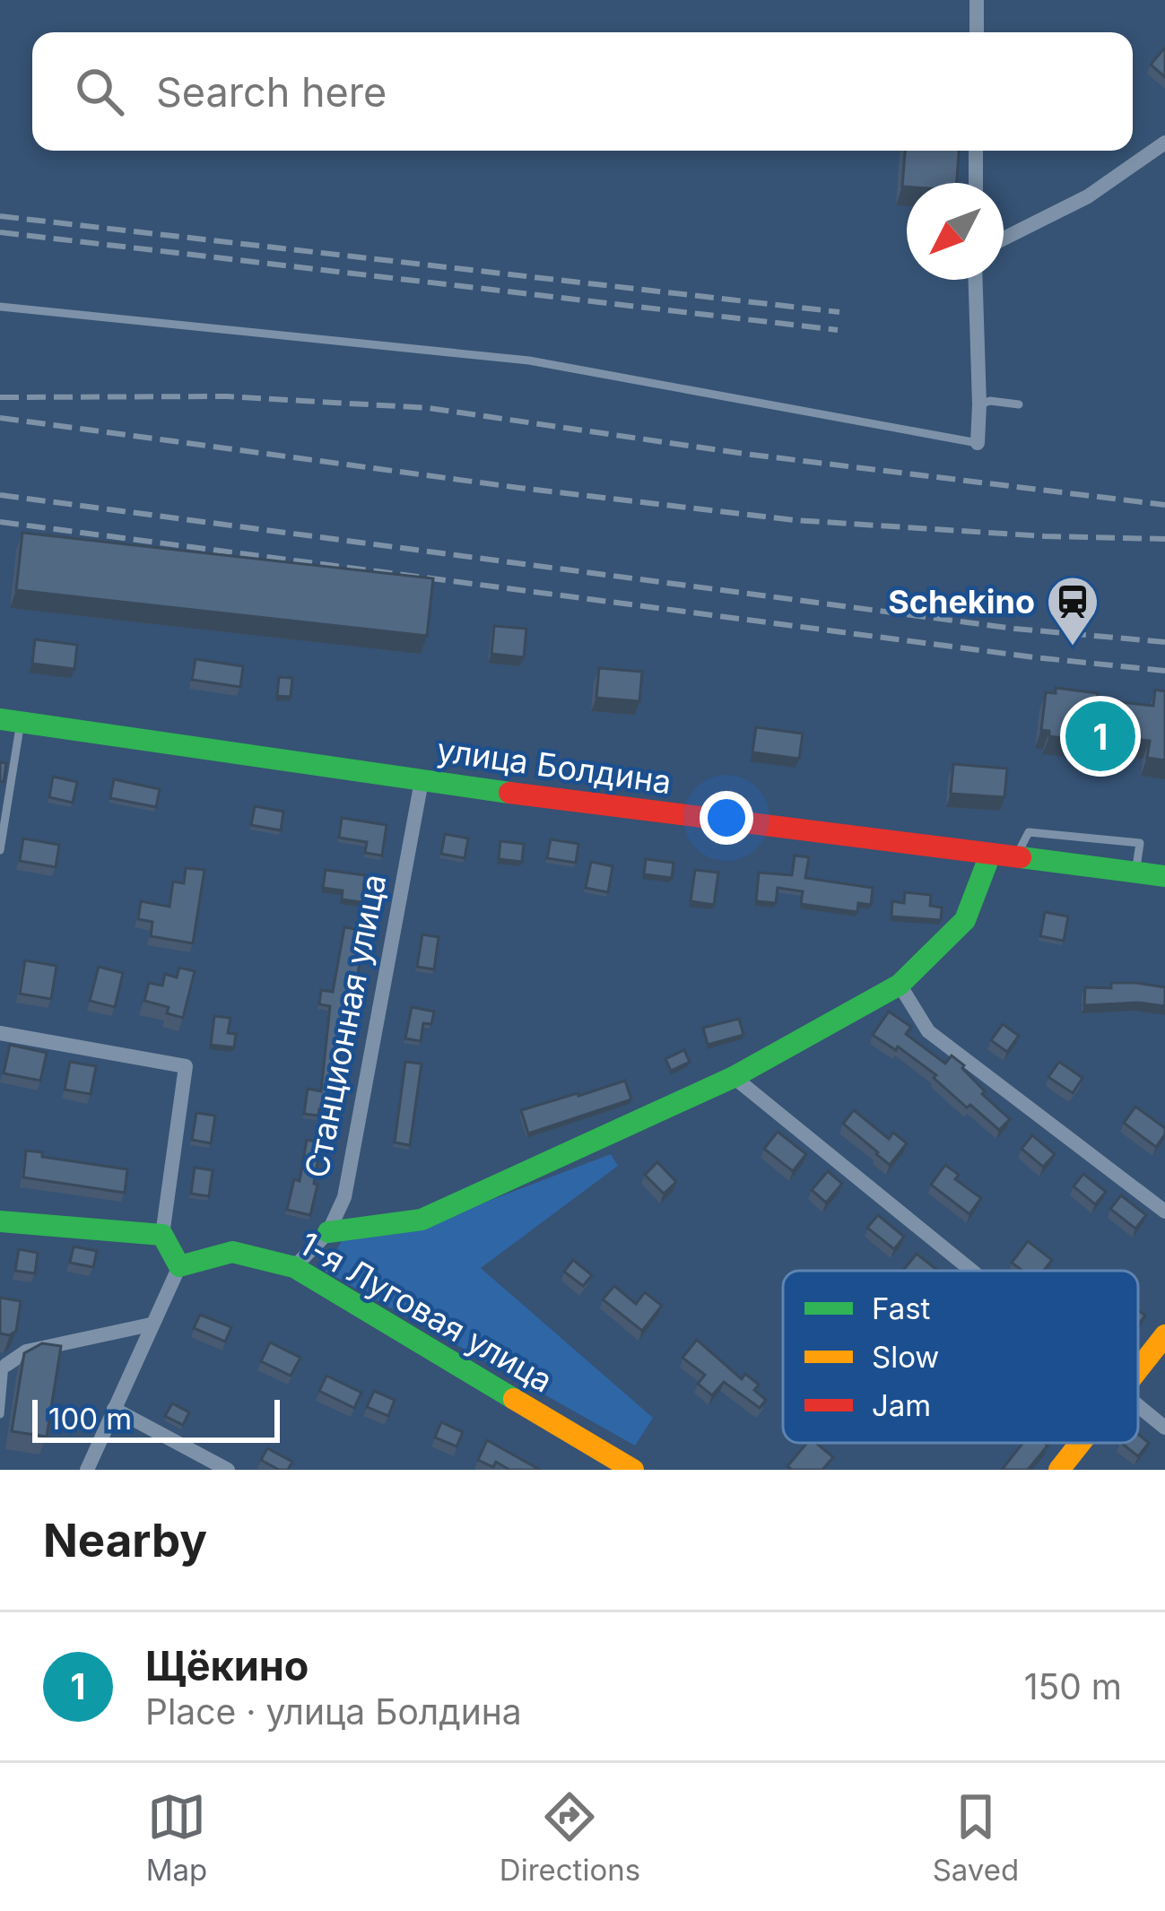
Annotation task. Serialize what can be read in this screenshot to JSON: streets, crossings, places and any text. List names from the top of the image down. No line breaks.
{"streets":{"street":["улица Болдина","Станционная улица","1-я Луговая улица"]},"crossings":[["улица Болдина","Станционная улица"],["Станционная улица","1-я Луговая улица"]],"places":{"station":["Schekino"]},"legend":["Fast","Slow","Jam"],"scale_bar":"100 m","north":"bottom left","page":{"search":"Search here","pins":"1","scale":"100 m","heading":"Nearby","list":[{"mark":"1","name":"Щёкино","note":"Place · улица Болдина","value":"150 m"}],"nav":["Map","Directions","Saved"]}}
